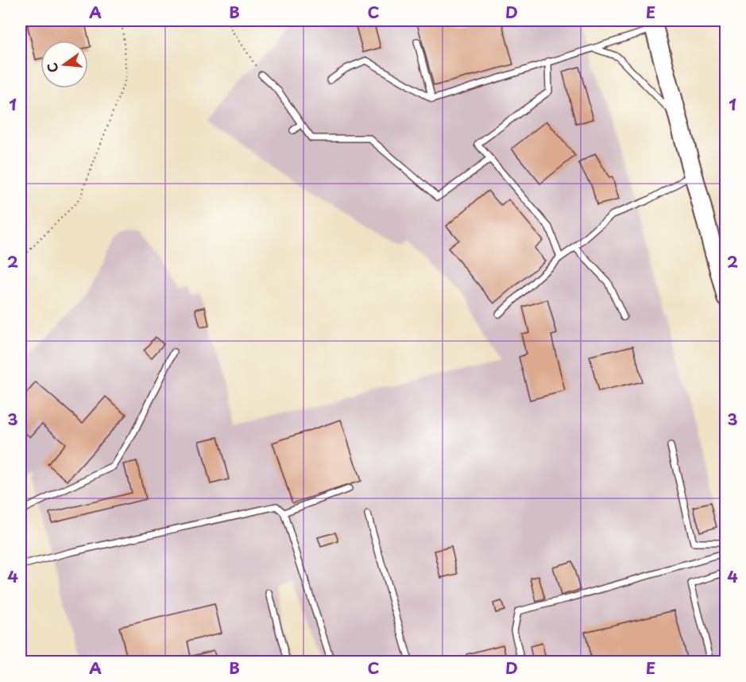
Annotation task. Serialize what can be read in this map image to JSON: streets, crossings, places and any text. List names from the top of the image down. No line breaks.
{"north":"left","grid":{"columns":["A","B","C","D","E"],"rows":["1","2","3","4"]}}
